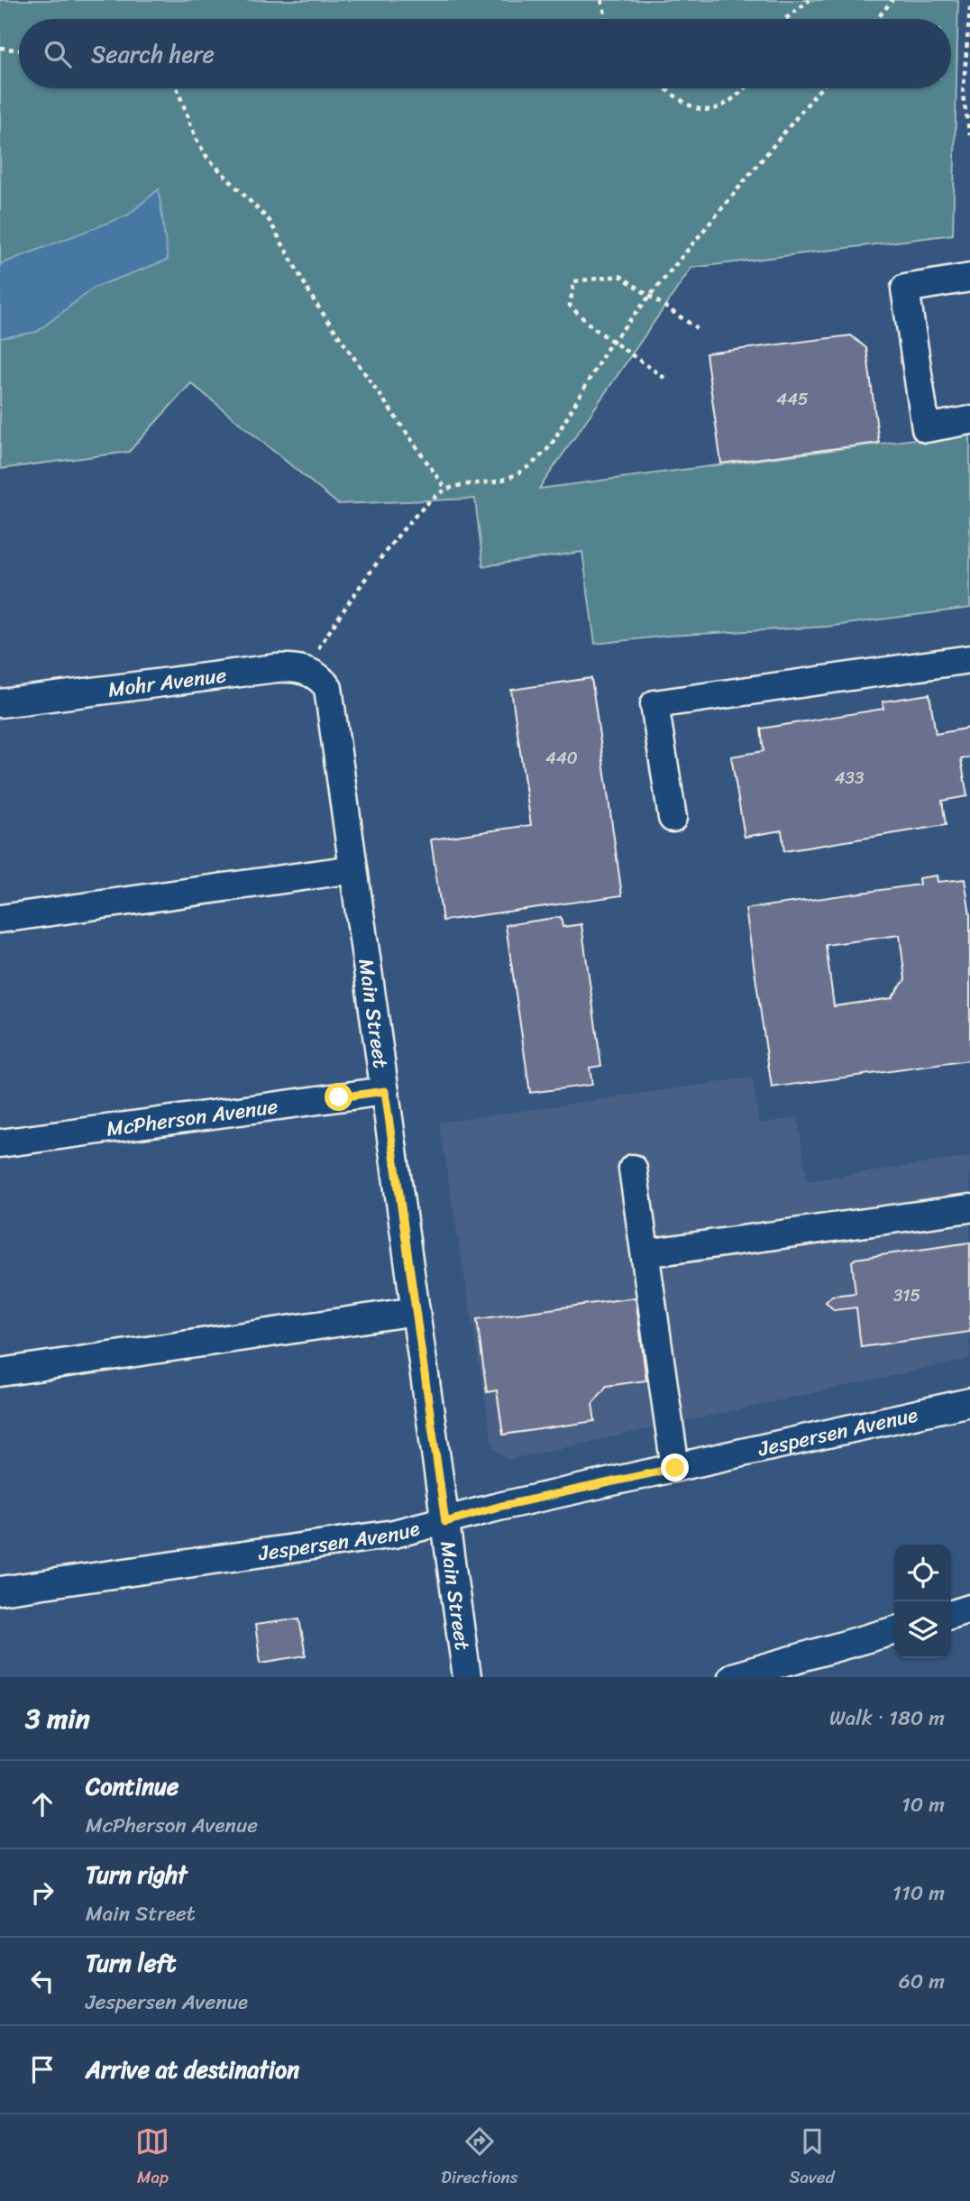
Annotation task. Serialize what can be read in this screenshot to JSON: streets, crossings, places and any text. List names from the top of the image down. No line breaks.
{"streets":{"street":["Mohr Avenue","Main Street","McPherson Avenue","Jespersen Avenue"]},"crossings":[["Mohr Avenue","Main Street"],["Main Street","McPherson Avenue"],["Main Street","Jespersen Avenue"]],"house_numbers":["445","440","433","315"],"page":{"search":"Search here","heading":["3 min","Walk · 180 m"],"list":[["Continue","McPherson Avenue","10 m"],["Turn right","Main Street","110 m"],["Turn left","Jespersen Avenue","60 m"],"Arrive at destination"],"nav":["Map","Directions","Saved"]}}
